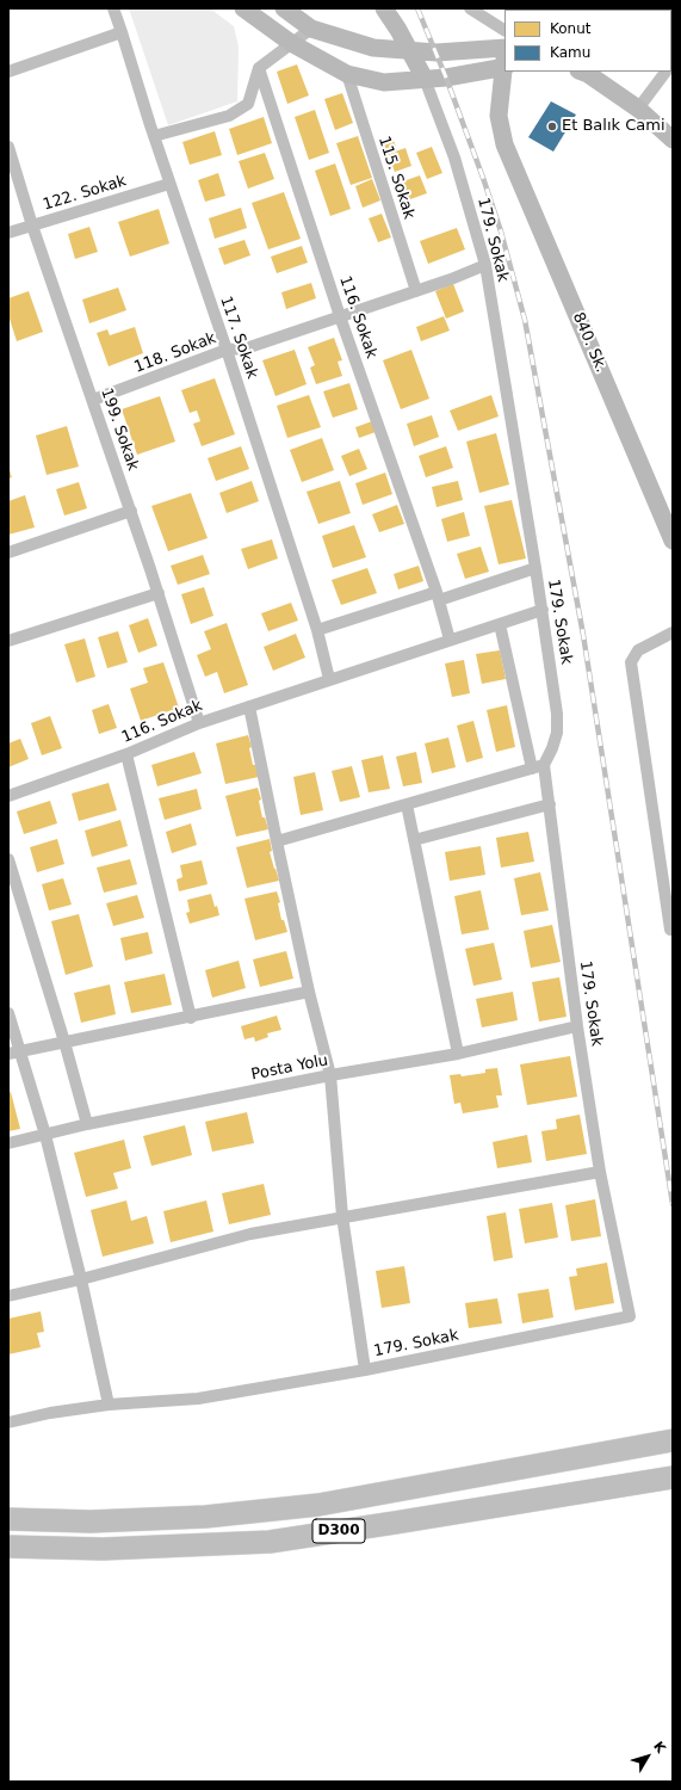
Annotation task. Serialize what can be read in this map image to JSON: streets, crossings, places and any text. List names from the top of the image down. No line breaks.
{"streets":{"highway":["D300"],"main road":["840. Sk."],"street":["115. Sokak","122. Sokak","179. Sokak","116. Sokak","117. Sokak","118. Sokak","199. Sokak","Posta Yolu"]},"crossings":[["115. Sokak","118. Sokak"],["122. Sokak","117. Sokak"],["122. Sokak","199. Sokak"],["179. Sokak","116. Sokak"],["179. Sokak","118. Sokak"],["179. Sokak","Posta Yolu"],["116. Sokak","117. Sokak"],["116. Sokak","118. Sokak"],["116. Sokak","199. Sokak"],["117. Sokak","118. Sokak"],["118. Sokak","199. Sokak"]],"places":["Et Balık Cami"],"legend":["Konut","Kamu"],"north":"top right"}
